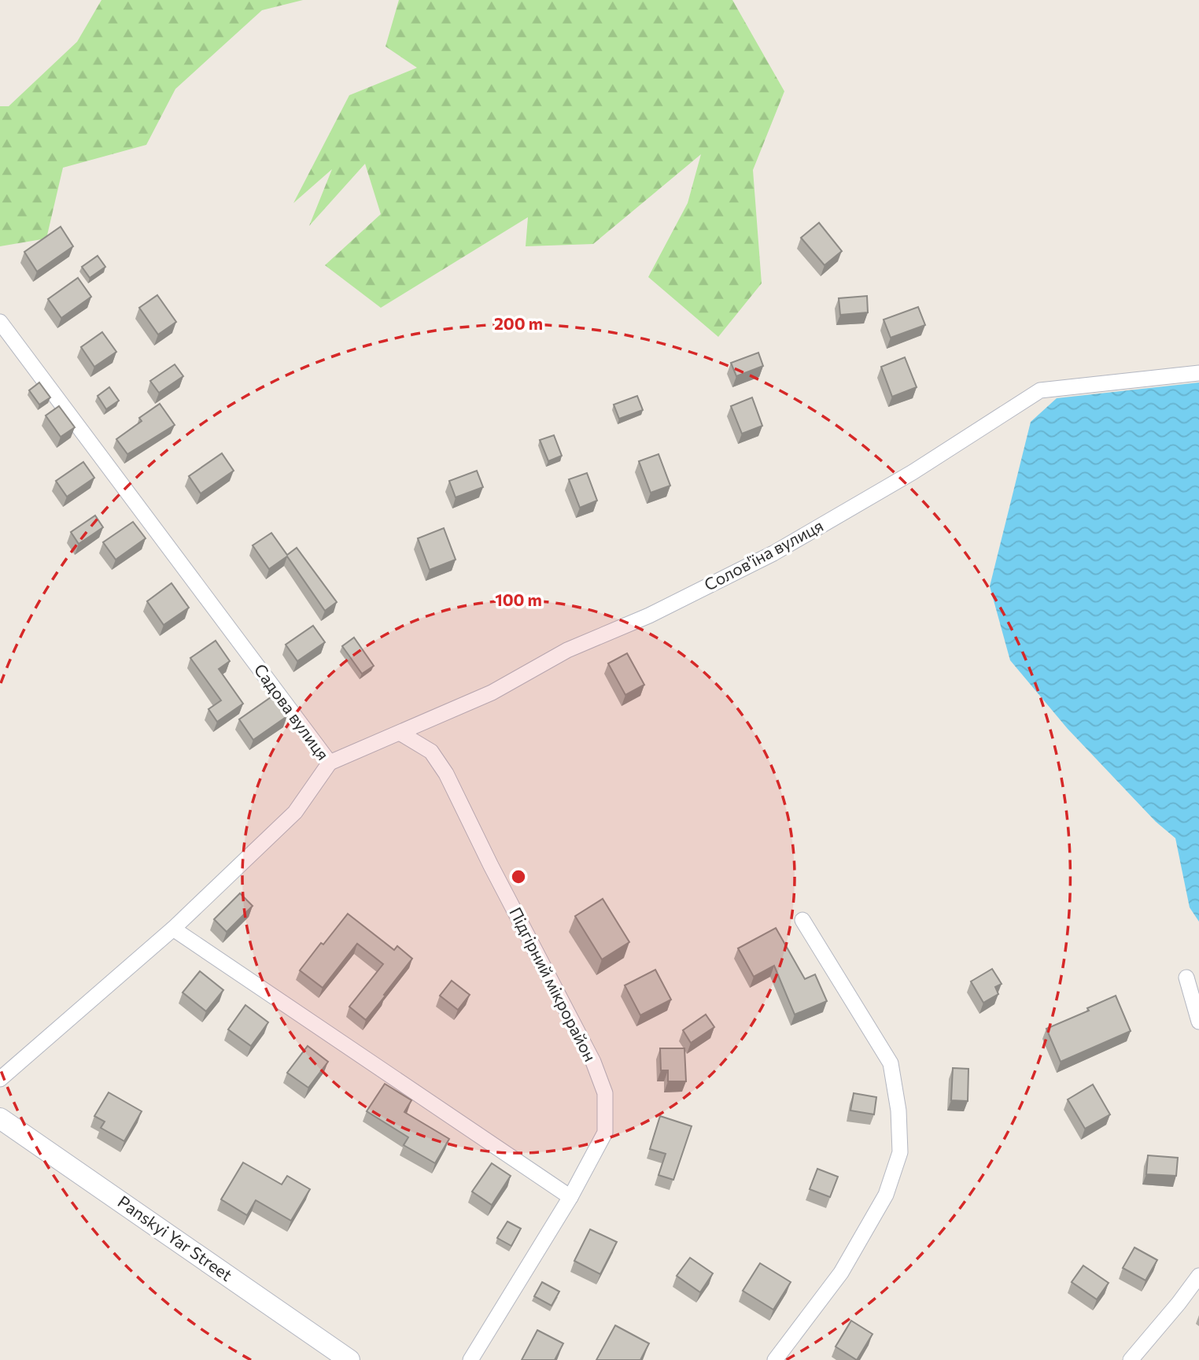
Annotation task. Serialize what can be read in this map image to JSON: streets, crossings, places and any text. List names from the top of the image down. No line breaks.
{"streets":{"street":["Солов'їна вулиця","Садова вулиця","Підгірний мікрорайон","Panskyi Yar Street"]},"crossings":[["Солов'їна вулиця","Садова вулиця"],["Солов'їна вулиця","Підгірний мікрорайон"]],"rings":["200 m","100 m"]}
